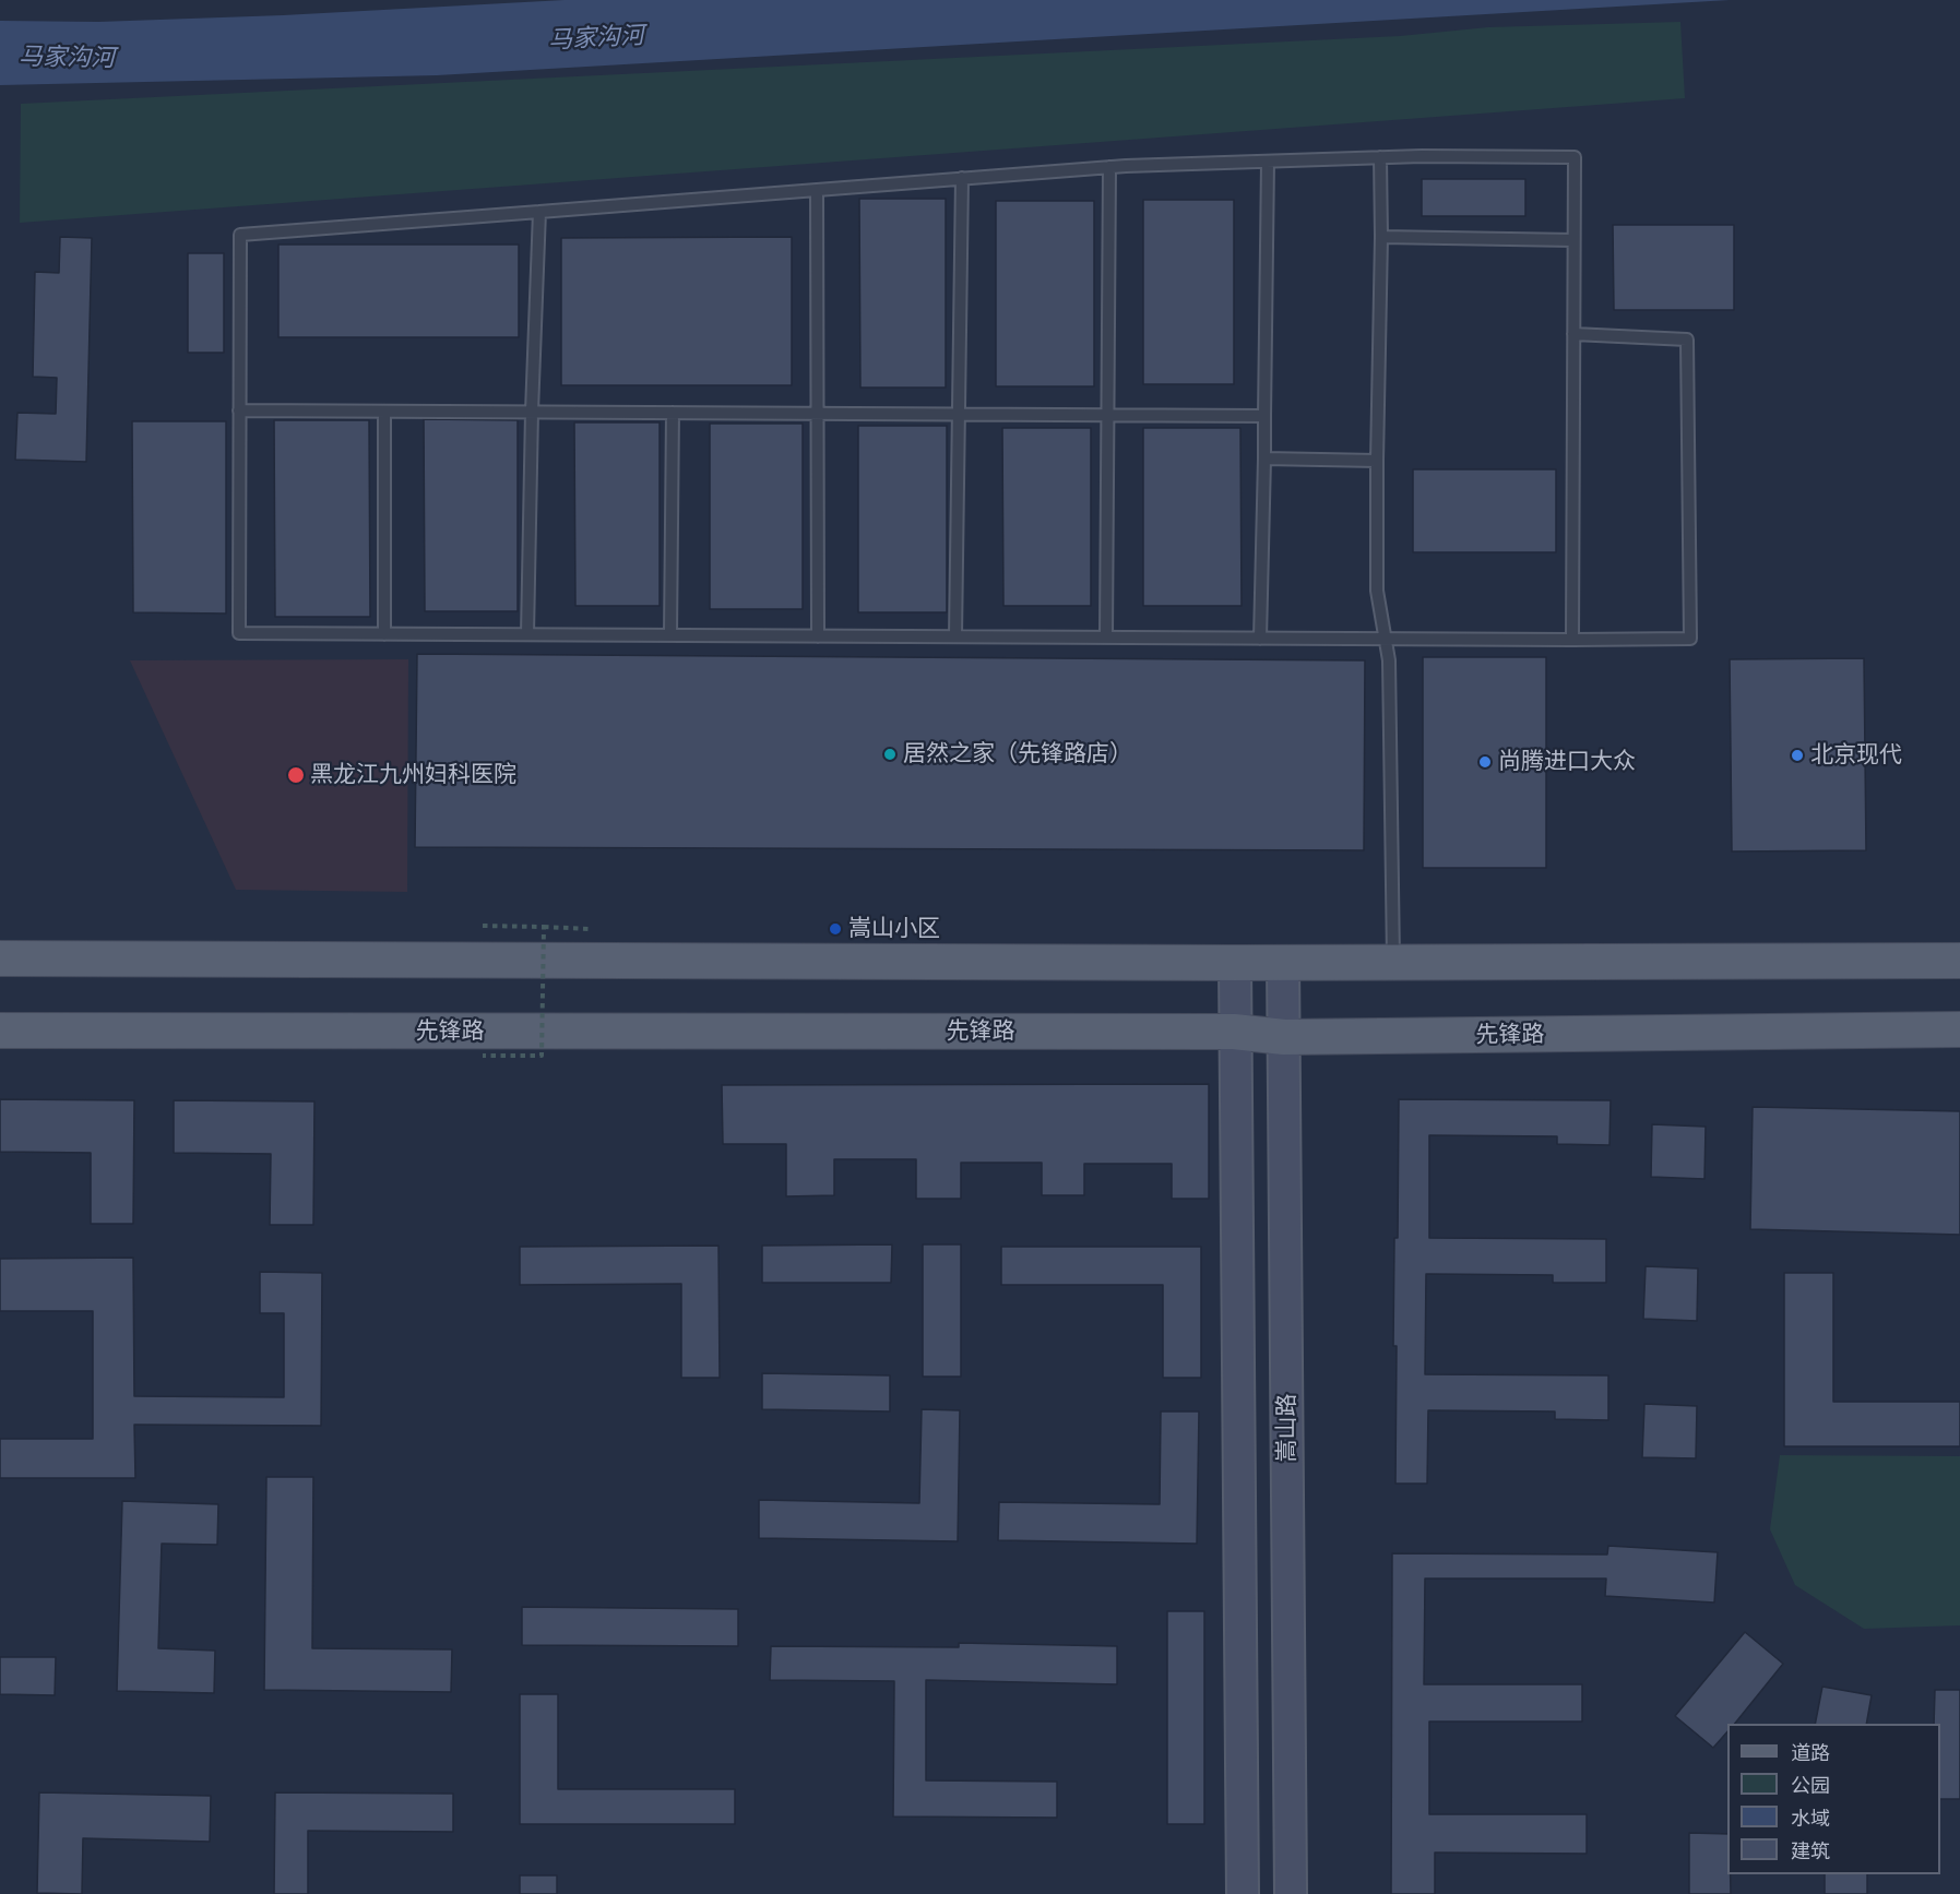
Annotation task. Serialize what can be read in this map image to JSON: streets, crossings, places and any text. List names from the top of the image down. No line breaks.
{"streets":{"main road":["先锋路","嵩山路"]},"crossings":[["先锋路","嵩山路"]],"water":["马家沟河"],"places":["居然之家（先锋路店）","北京现代","尚腾进口大众","黑龙江九州妇科医院","嵩山小区"],"legend":["道路","公园","水域","建筑"]}
